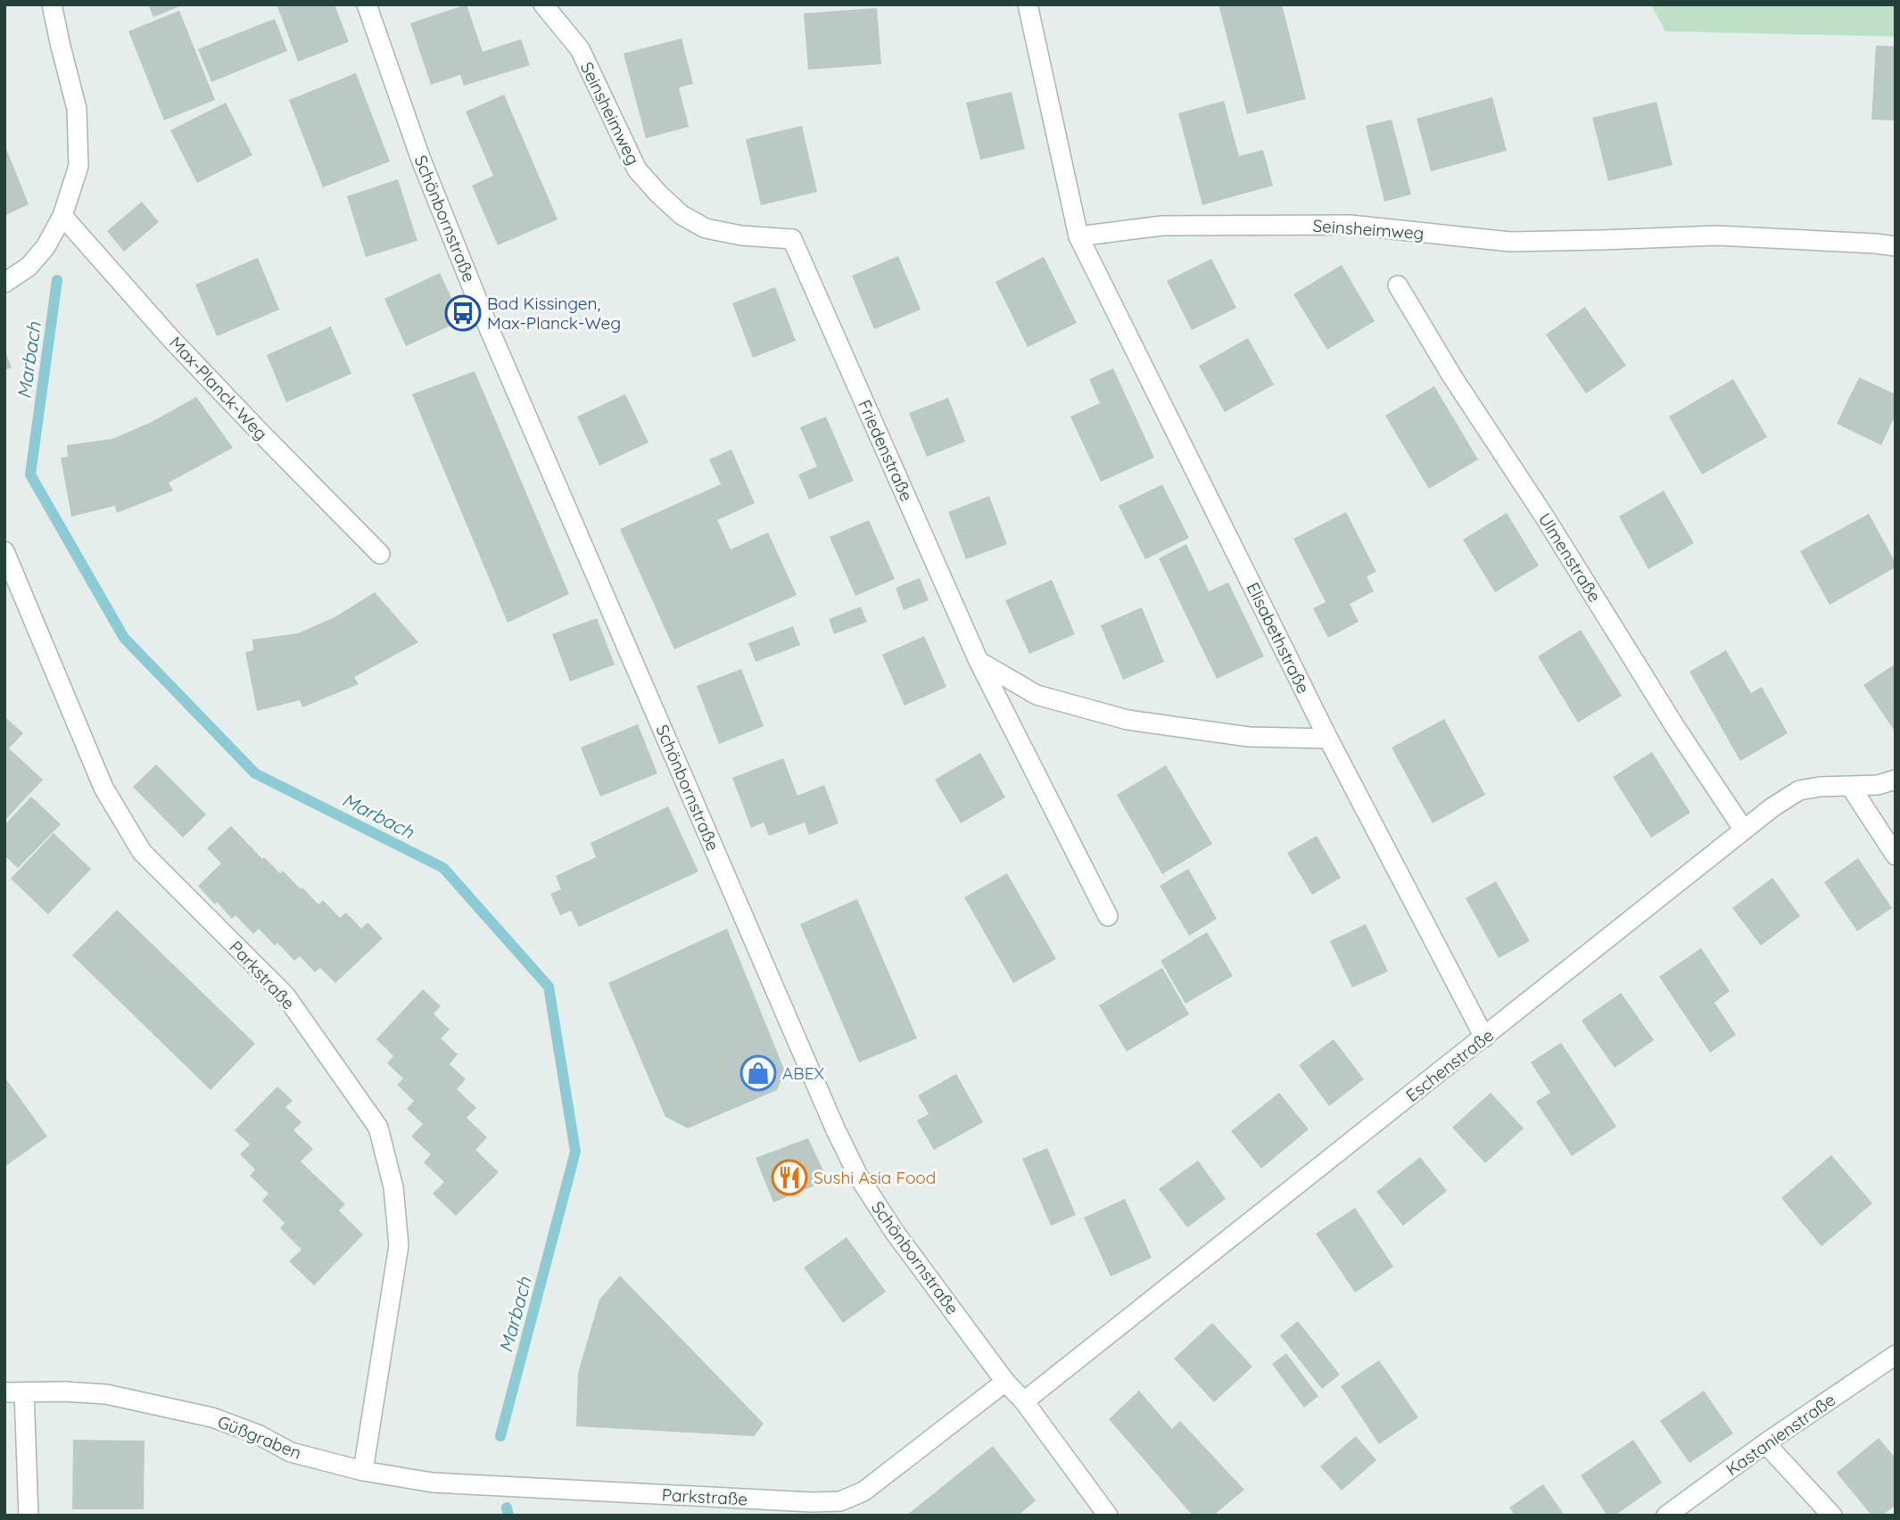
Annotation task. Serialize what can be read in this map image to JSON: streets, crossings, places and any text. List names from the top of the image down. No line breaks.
{"streets":{"street":["Seinsheimweg","Schönbornstraße","Max-Planck-Weg","Friedenstraße","Ulmenstraße","Elisabethstraße","Parkstraße","Eschenstraße","Kastanienstraße","Güßgraben"]},"crossings":[["Seinsheimweg","Friedenstraße"],["Seinsheimweg","Elisabethstraße"],["Schönbornstraße","Parkstraße"],["Schönbornstraße","Eschenstraße"],["Ulmenstraße","Eschenstraße"],["Elisabethstraße","Eschenstraße"],["Parkstraße","Güßgraben"]],"water":["Marbach"],"places":{"bus stop":["Bad Kissingen, Max-Planck-Weg"],"shop":["ABEX"],"restaurant":["Sushi Asia Food"]}}
